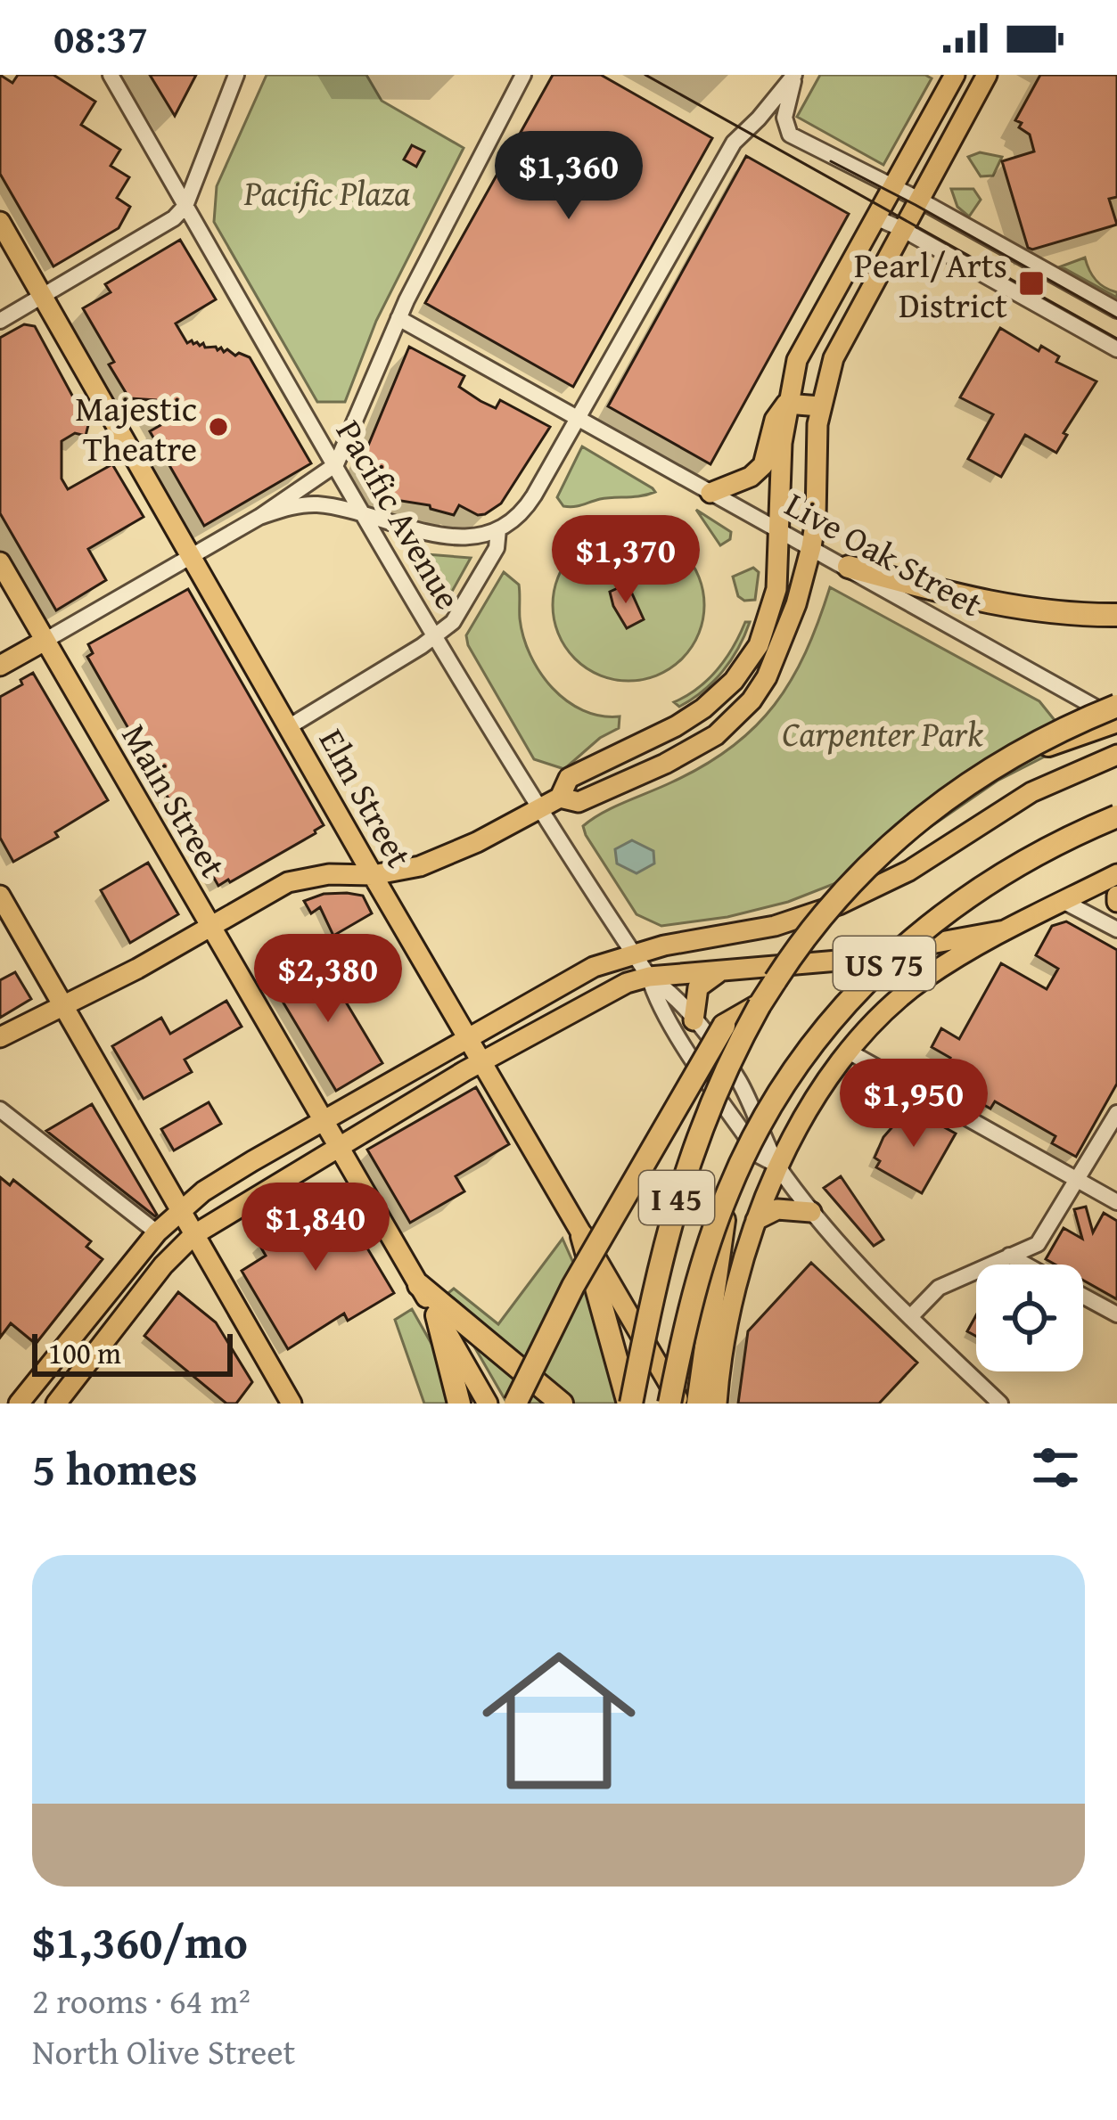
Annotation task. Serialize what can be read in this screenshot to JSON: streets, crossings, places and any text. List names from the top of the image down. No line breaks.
{"streets":{"highway":["US 75","I 45"],"main road":["Elm Street","Main Street"],"street":["Pacific Avenue","Live Oak Street"]},"crossings":[["Live Oak Street","I 45"]],"parks":["Pacific Plaza","Carpenter Park"],"places":{"transit":["Pearl/Arts District"],"other":["Majestic Theatre"]},"scale_bar":"100 m","page":{"status":"08:37","price":["$1,360","$1,370","$2,380","$1,950","$1,840"],"scale":"100 m","heading":"5 homes","list":[{"name":"$1,360/mo","note":"2 rooms · 64 m² · North Olive Street"}]}}
